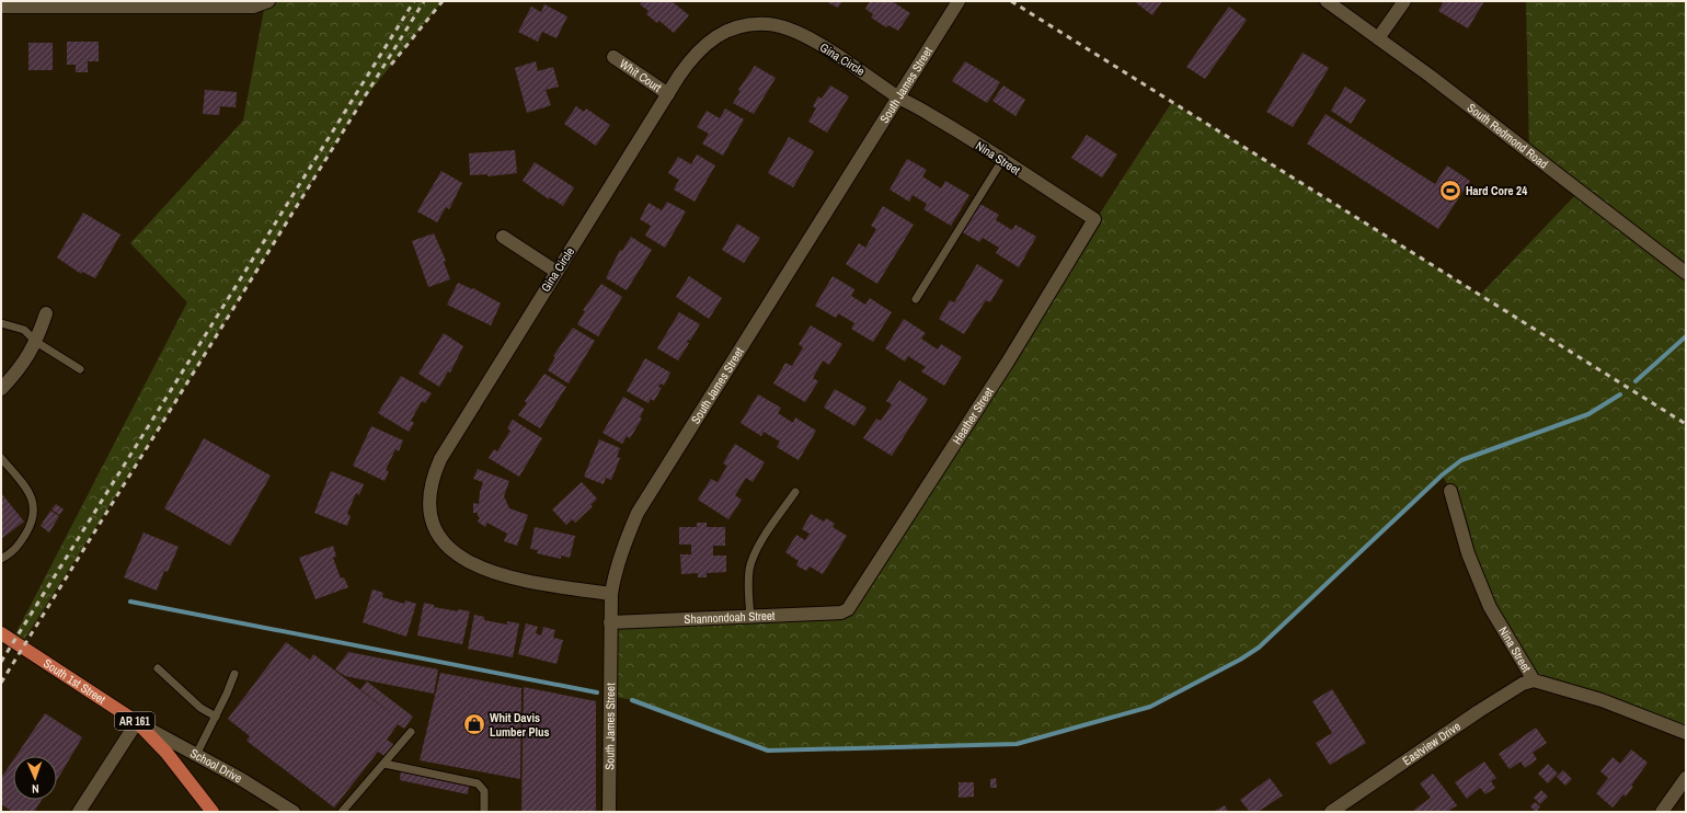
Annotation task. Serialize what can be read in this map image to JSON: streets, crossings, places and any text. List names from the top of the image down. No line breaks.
{"streets":{"main road":["South 1st Street","AR 161"],"street":["Gina Circle","Whit Court","South James Street","South Redmond Road","Nina Street","Heather Street","Shannondoah Street","Eastview Drive","School Drive"]},"crossings":[["Gina Circle","Whit Court"],["Gina Circle","South James Street"],["Gina Circle","Nina Street"],["South James Street","Nina Street"],["South James Street","Shannondoah Street"],["Nina Street","Heather Street"],["Nina Street","Eastview Drive"],["Heather Street","Shannondoah Street"],["South 1st Street","School Drive"]],"places":{"sports":["Hard Core 24"],"shop":["Whit Davis Lumber Plus"]},"north":"bottom"}
